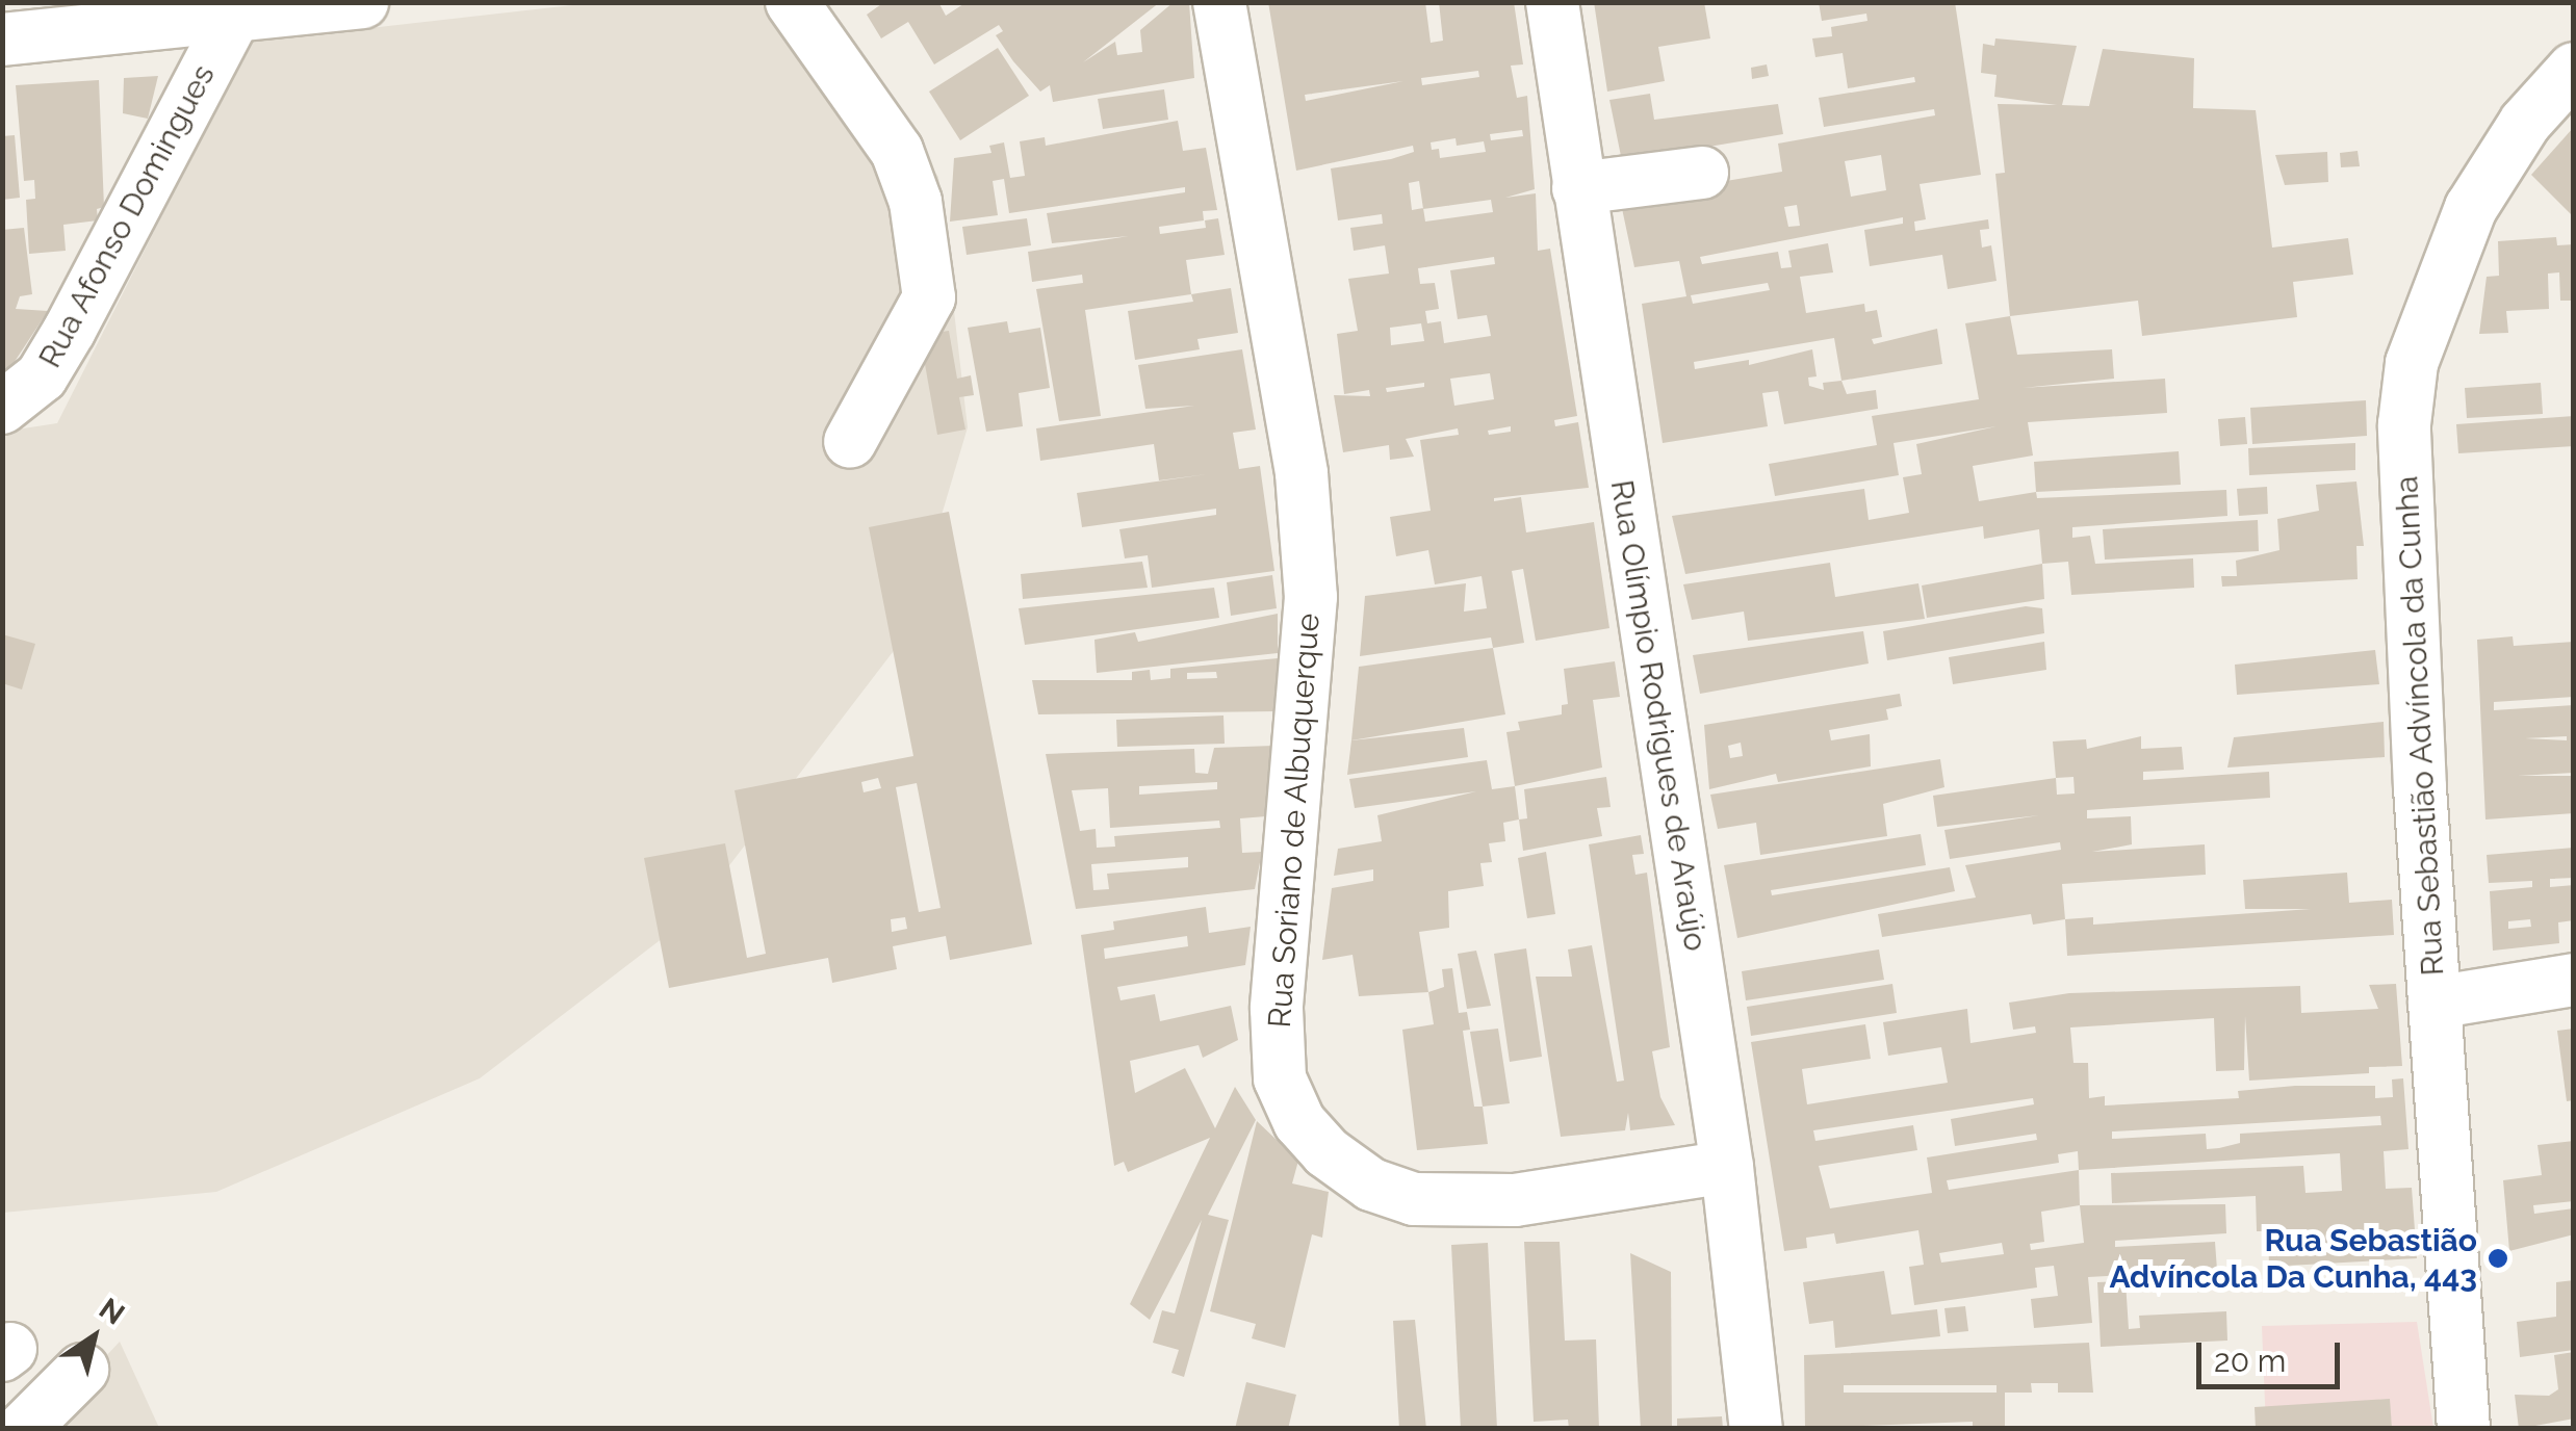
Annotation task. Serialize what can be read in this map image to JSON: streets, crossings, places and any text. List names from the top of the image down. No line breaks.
{"streets":{"street":["Rua Afonso Domingues","Rua Olímpio Rodrigues de Araújo","Rua Sebastião Advíncola da Cunha","Rua Soriano de Albuquerque"]},"crossings":[["Rua Olímpio Rodrigues de Araújo","Rua Soriano de Albuquerque"]],"places":["Rua Sebastião Advíncola Da Cunha, 443"],"scale_bar":"20 m","north":"top right"}
